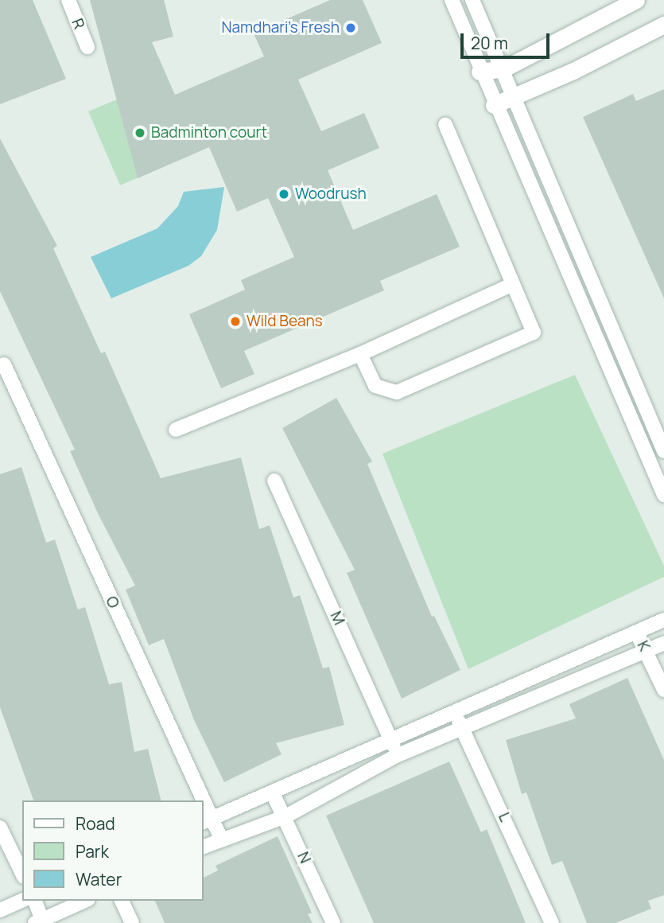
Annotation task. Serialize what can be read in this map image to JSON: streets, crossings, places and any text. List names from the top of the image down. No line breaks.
{"streets":{"lane":["R","O","M","K","L","N"]},"places":["Namdhari's Fresh","Badminton court","Woodrush","Wild Beans"],"legend":["Road","Park","Water"],"scale_bar":"20 m"}
